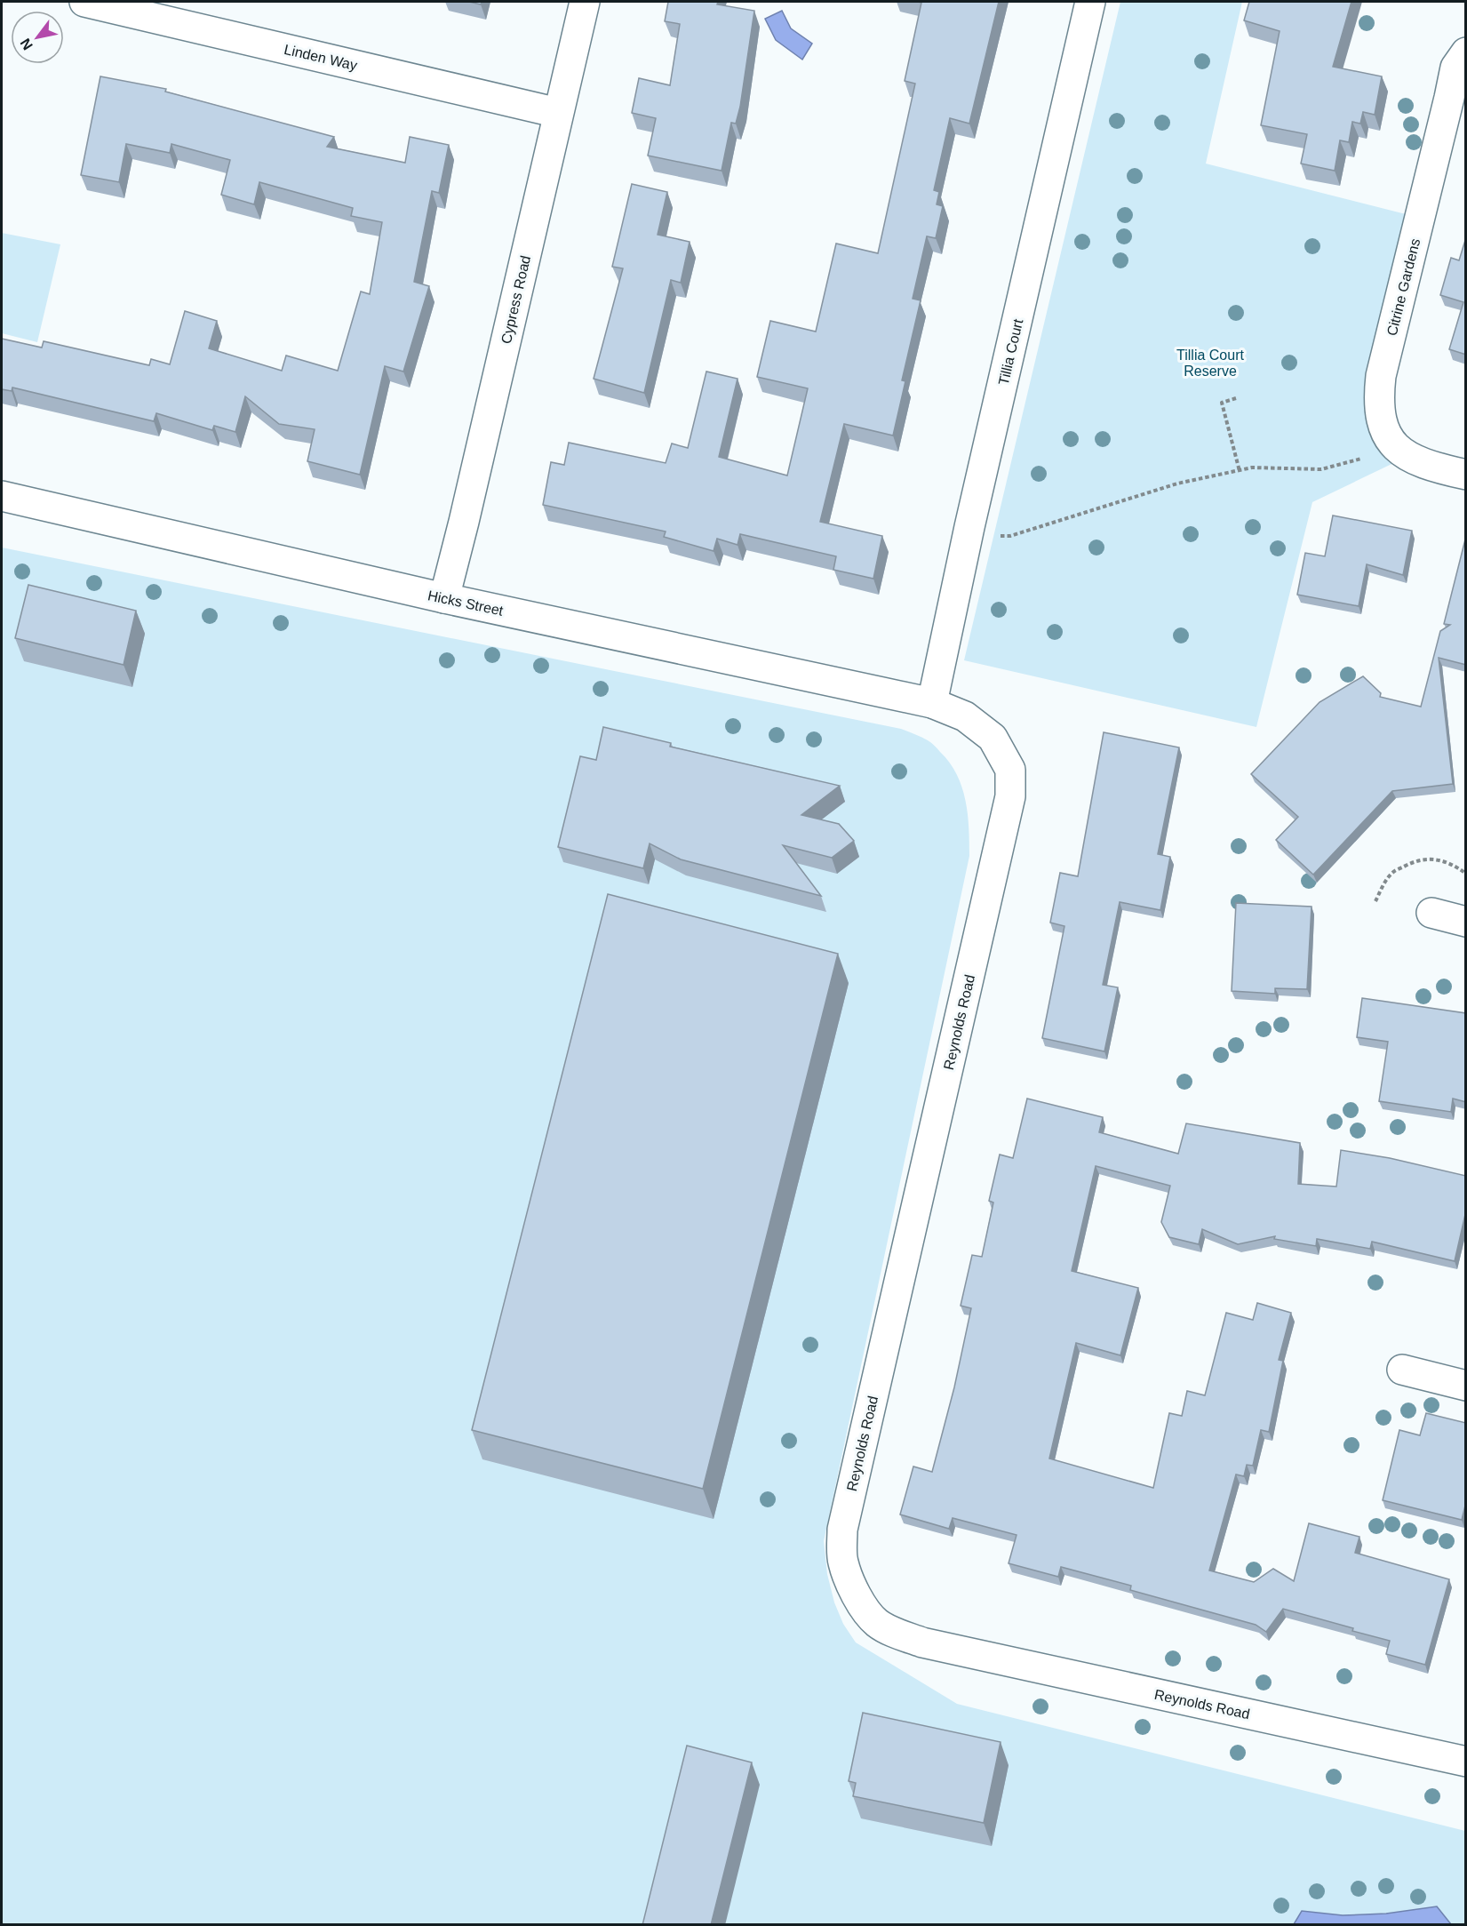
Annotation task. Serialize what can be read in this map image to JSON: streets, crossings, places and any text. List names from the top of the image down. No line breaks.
{"streets":{"street":["Linden Way","Citrine Gardens","Cypress Road","Tillia Court","Hicks Street","Reynolds Road"]},"crossings":[["Linden Way","Cypress Road"],["Cypress Road","Hicks Street"],["Tillia Court","Hicks Street"],["Tillia Court","Reynolds Road"],["Hicks Street","Reynolds Road"]],"parks":["Tillia Court Reserve"],"north":"bottom left"}
